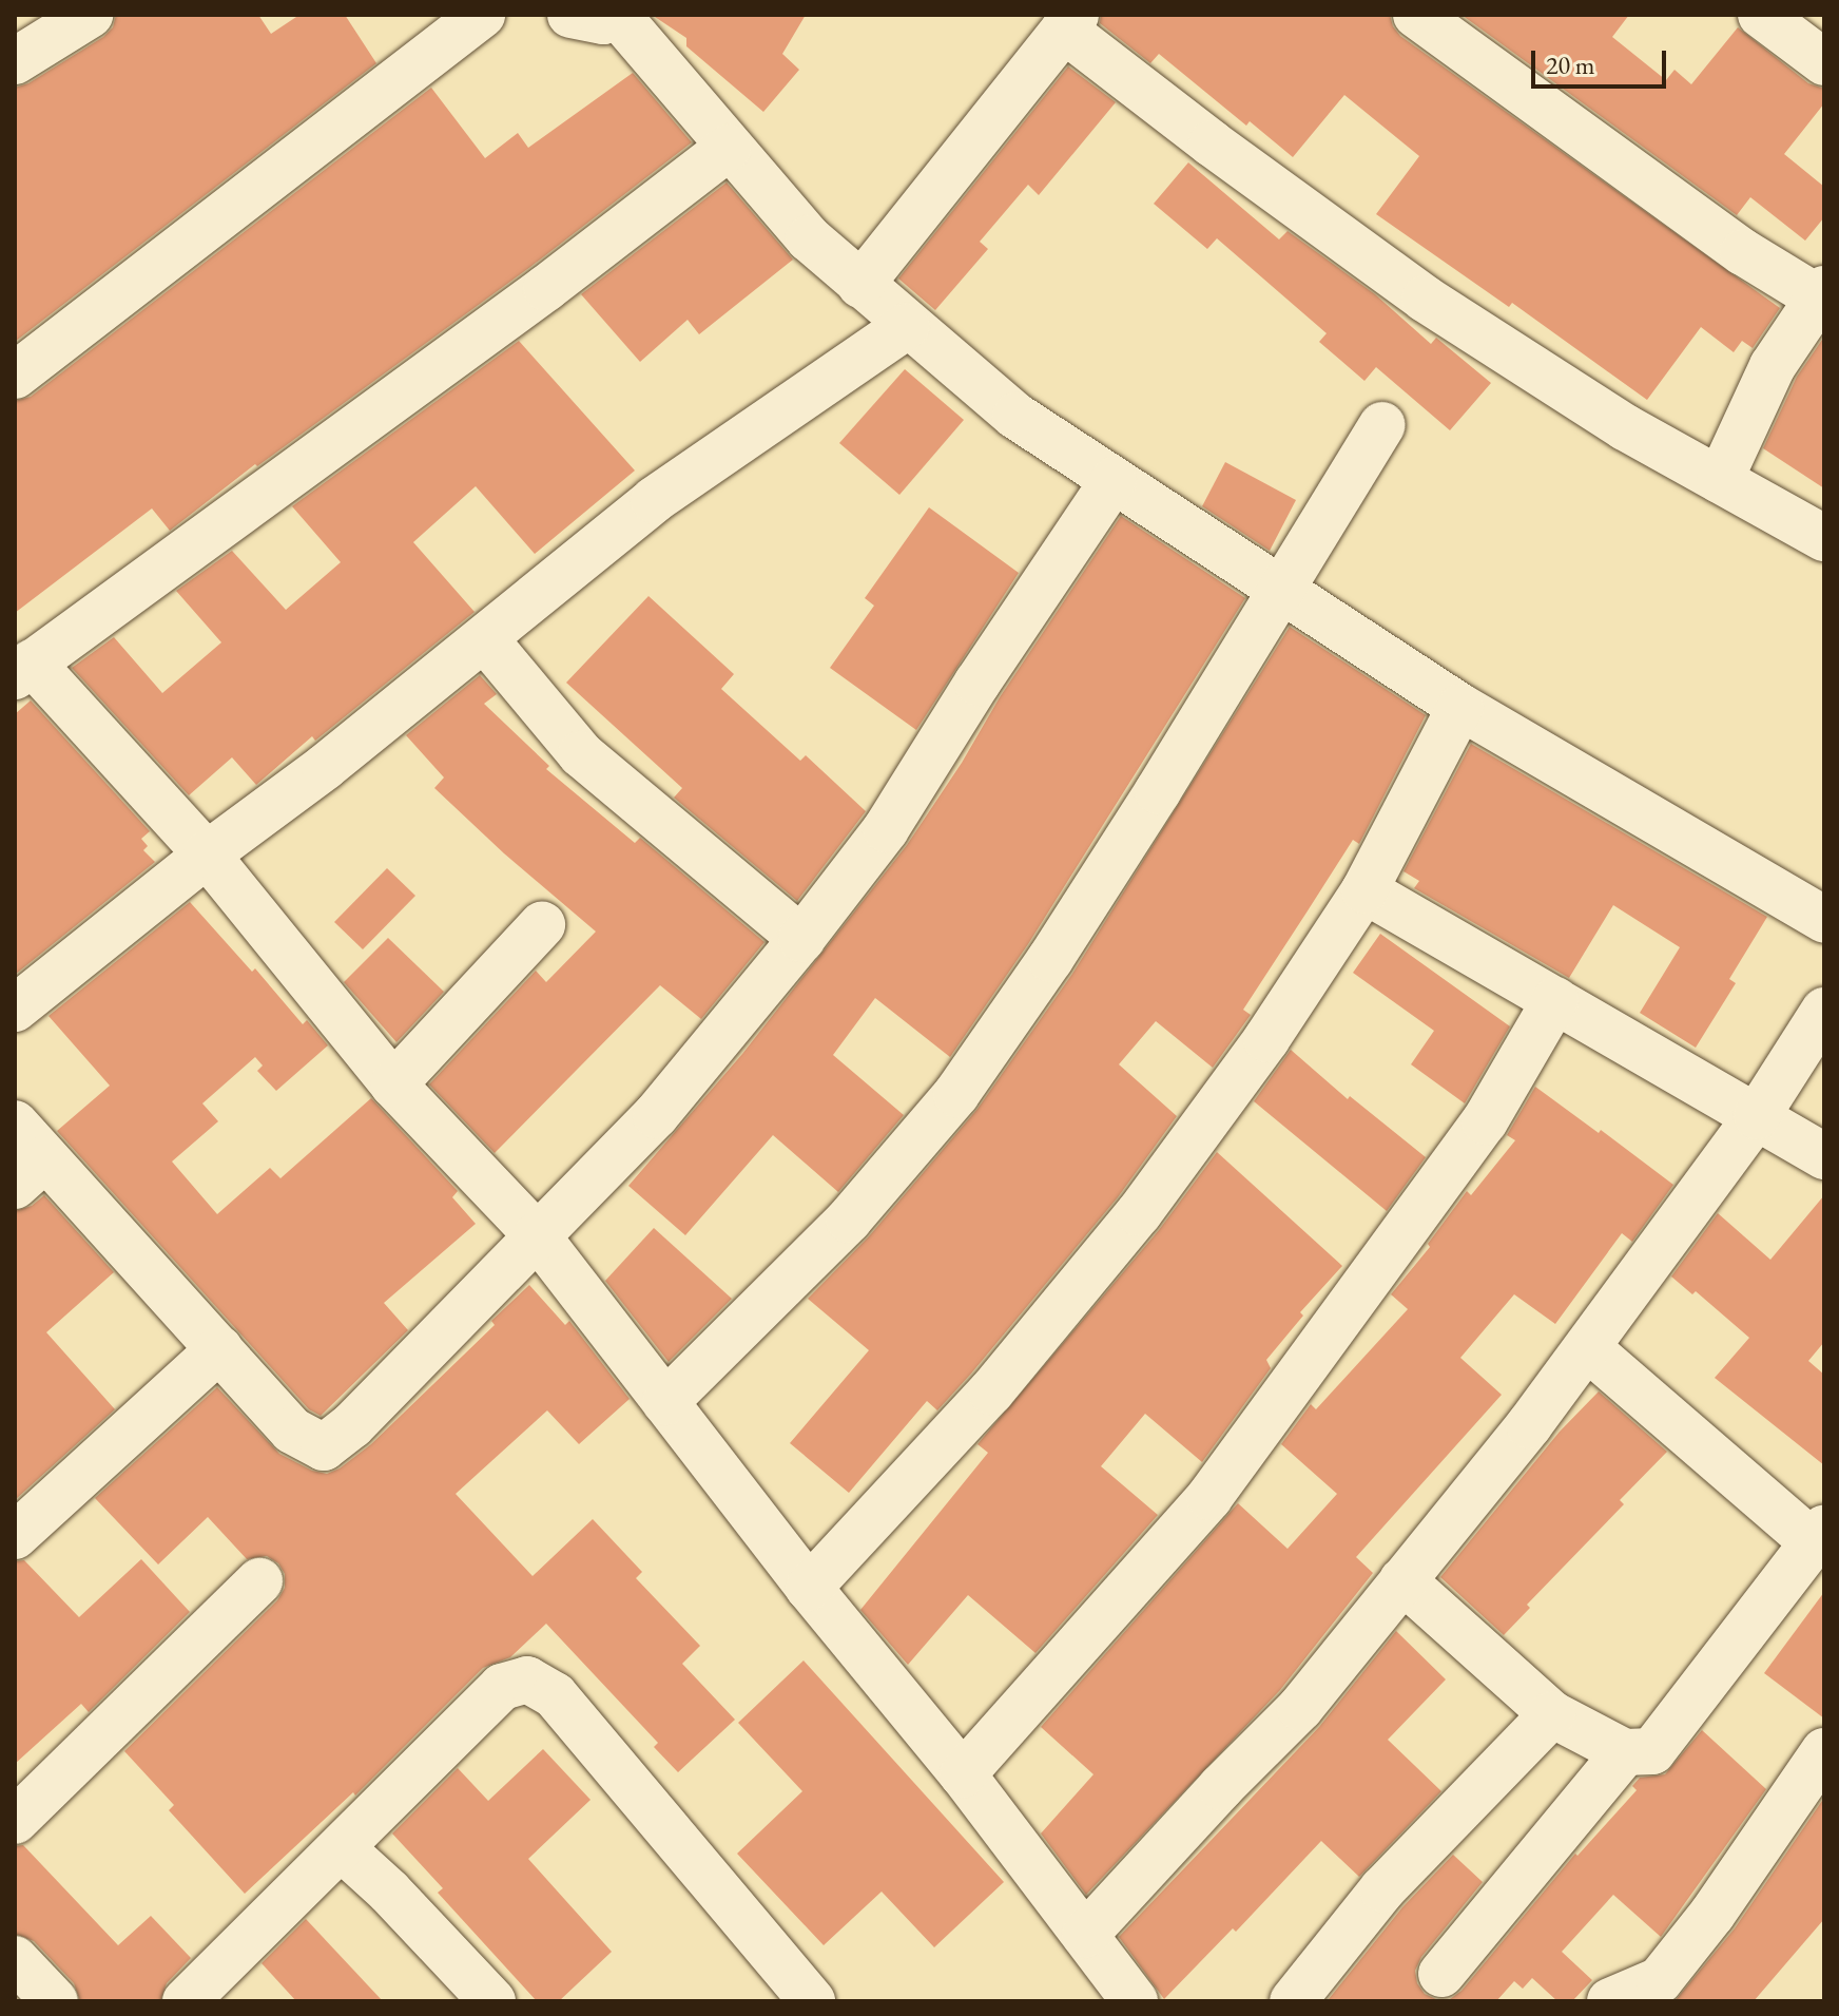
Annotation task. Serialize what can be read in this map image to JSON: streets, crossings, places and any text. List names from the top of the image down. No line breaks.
{"scale_bar":"20 m"}
